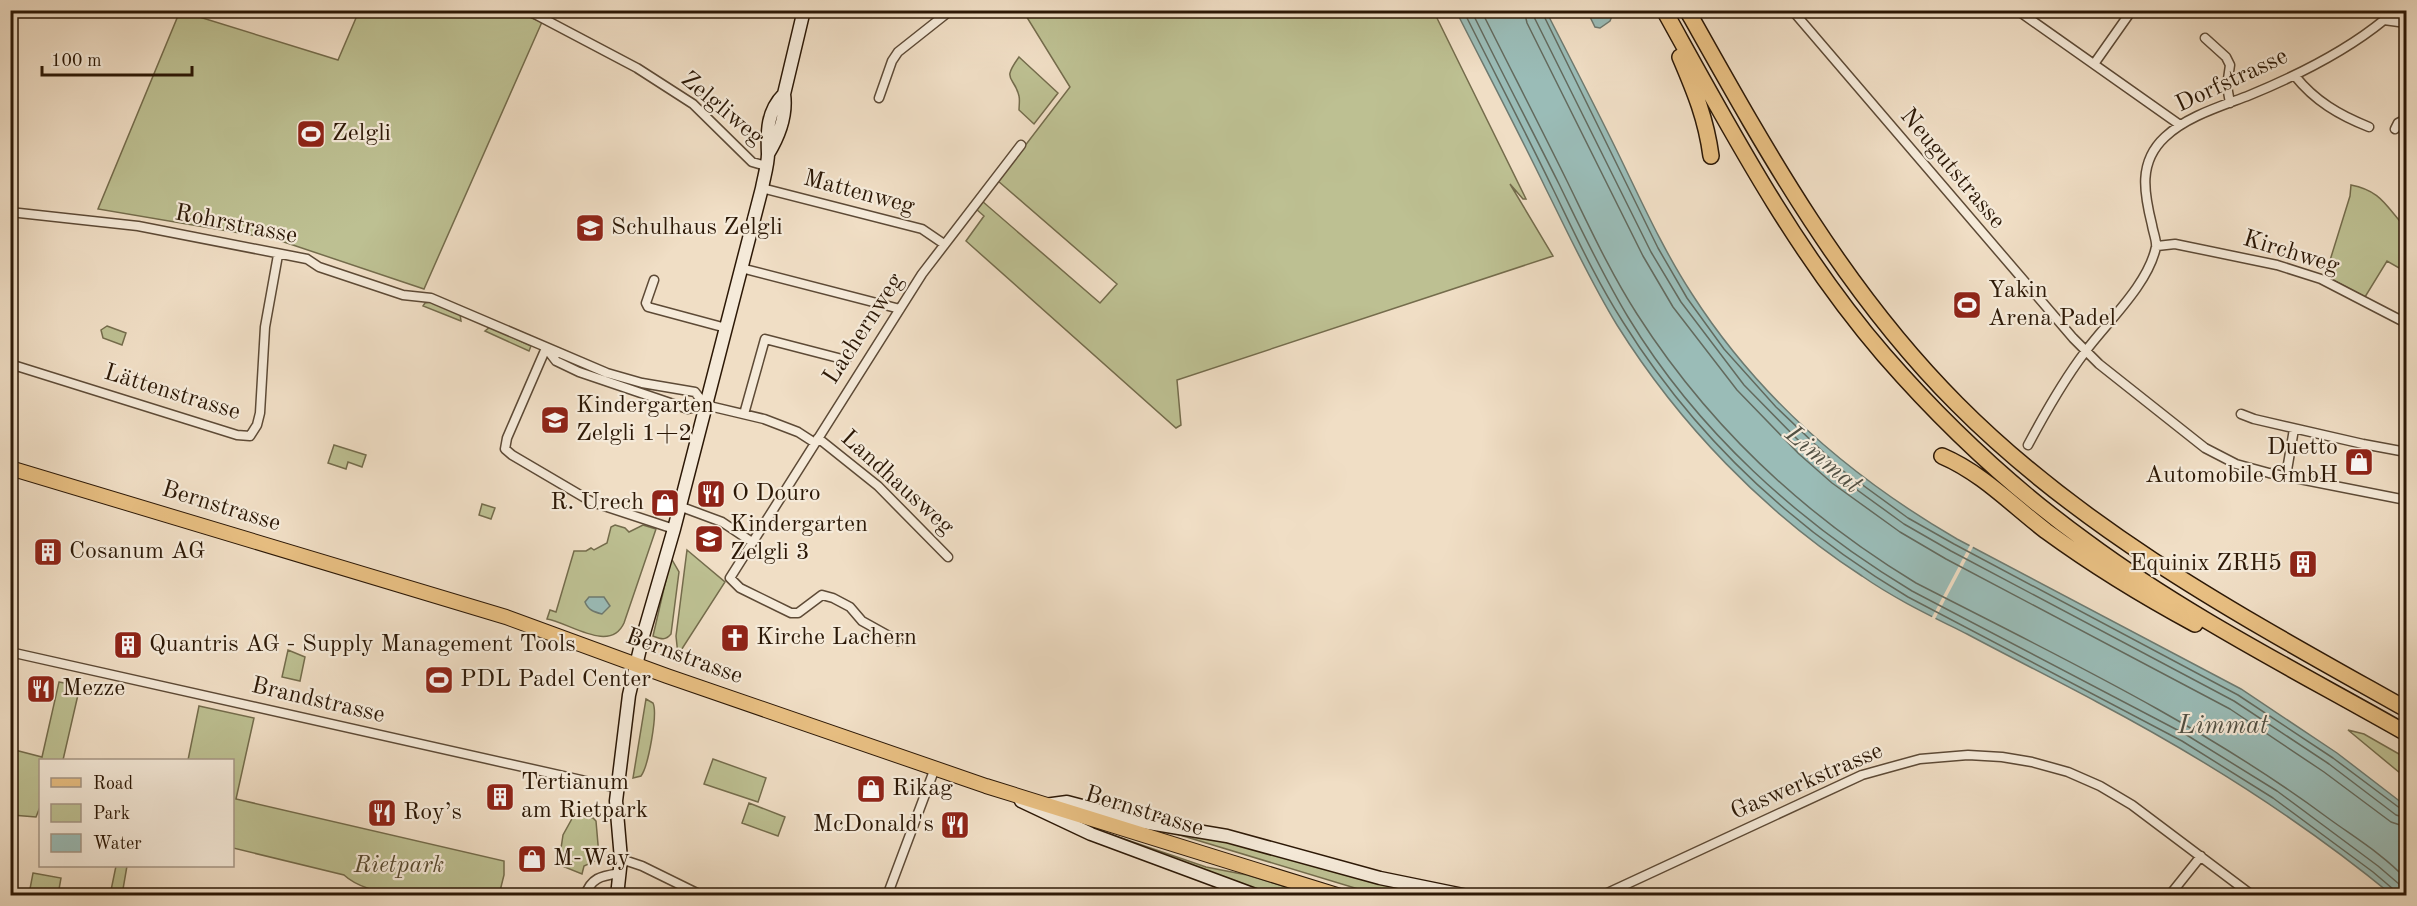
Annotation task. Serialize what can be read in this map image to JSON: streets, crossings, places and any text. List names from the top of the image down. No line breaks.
{"streets":{"main road":["Bernstrasse"],"street":["Dorfstrasse","Zelgliweg","Neugutstrasse","Mattenweg","Rohrstrasse","Kirchweg","Lachernweg","Lättenstrasse","Landhausweg","Brandstrasse","Gaswerkstrasse"]},"crossings":[["Dorfstrasse","Kirchweg"],["Mattenweg","Lachernweg"],["Rohrstrasse","Lättenstrasse"],["Rohrstrasse","Landhausweg"],["Lachernweg","Landhausweg"]],"water":["Limmat"],"parks":["Rietpark"],"places":{"sports":["Zelgli","Yakin Arena Padel","PDL Padel Center"],"school or university":["Schulhaus Zelgli","Kindergarten Zelgli 1+2","Kindergarten Zelgli 3"],"shop":["Duetto Automobile GmbH","R. Urech","Rikag","M-Way"],"restaurant":["O Douro","Mezze","Roy’s","McDonald's"],"building":["Cosanum AG","Equinix ZRH5","Quantris AG - Supply Management Tools","Tertianum am Rietpark"],"church":["Kirche Lachern"]},"legend":["Road","Park","Water"],"scale_bar":"100 m"}
